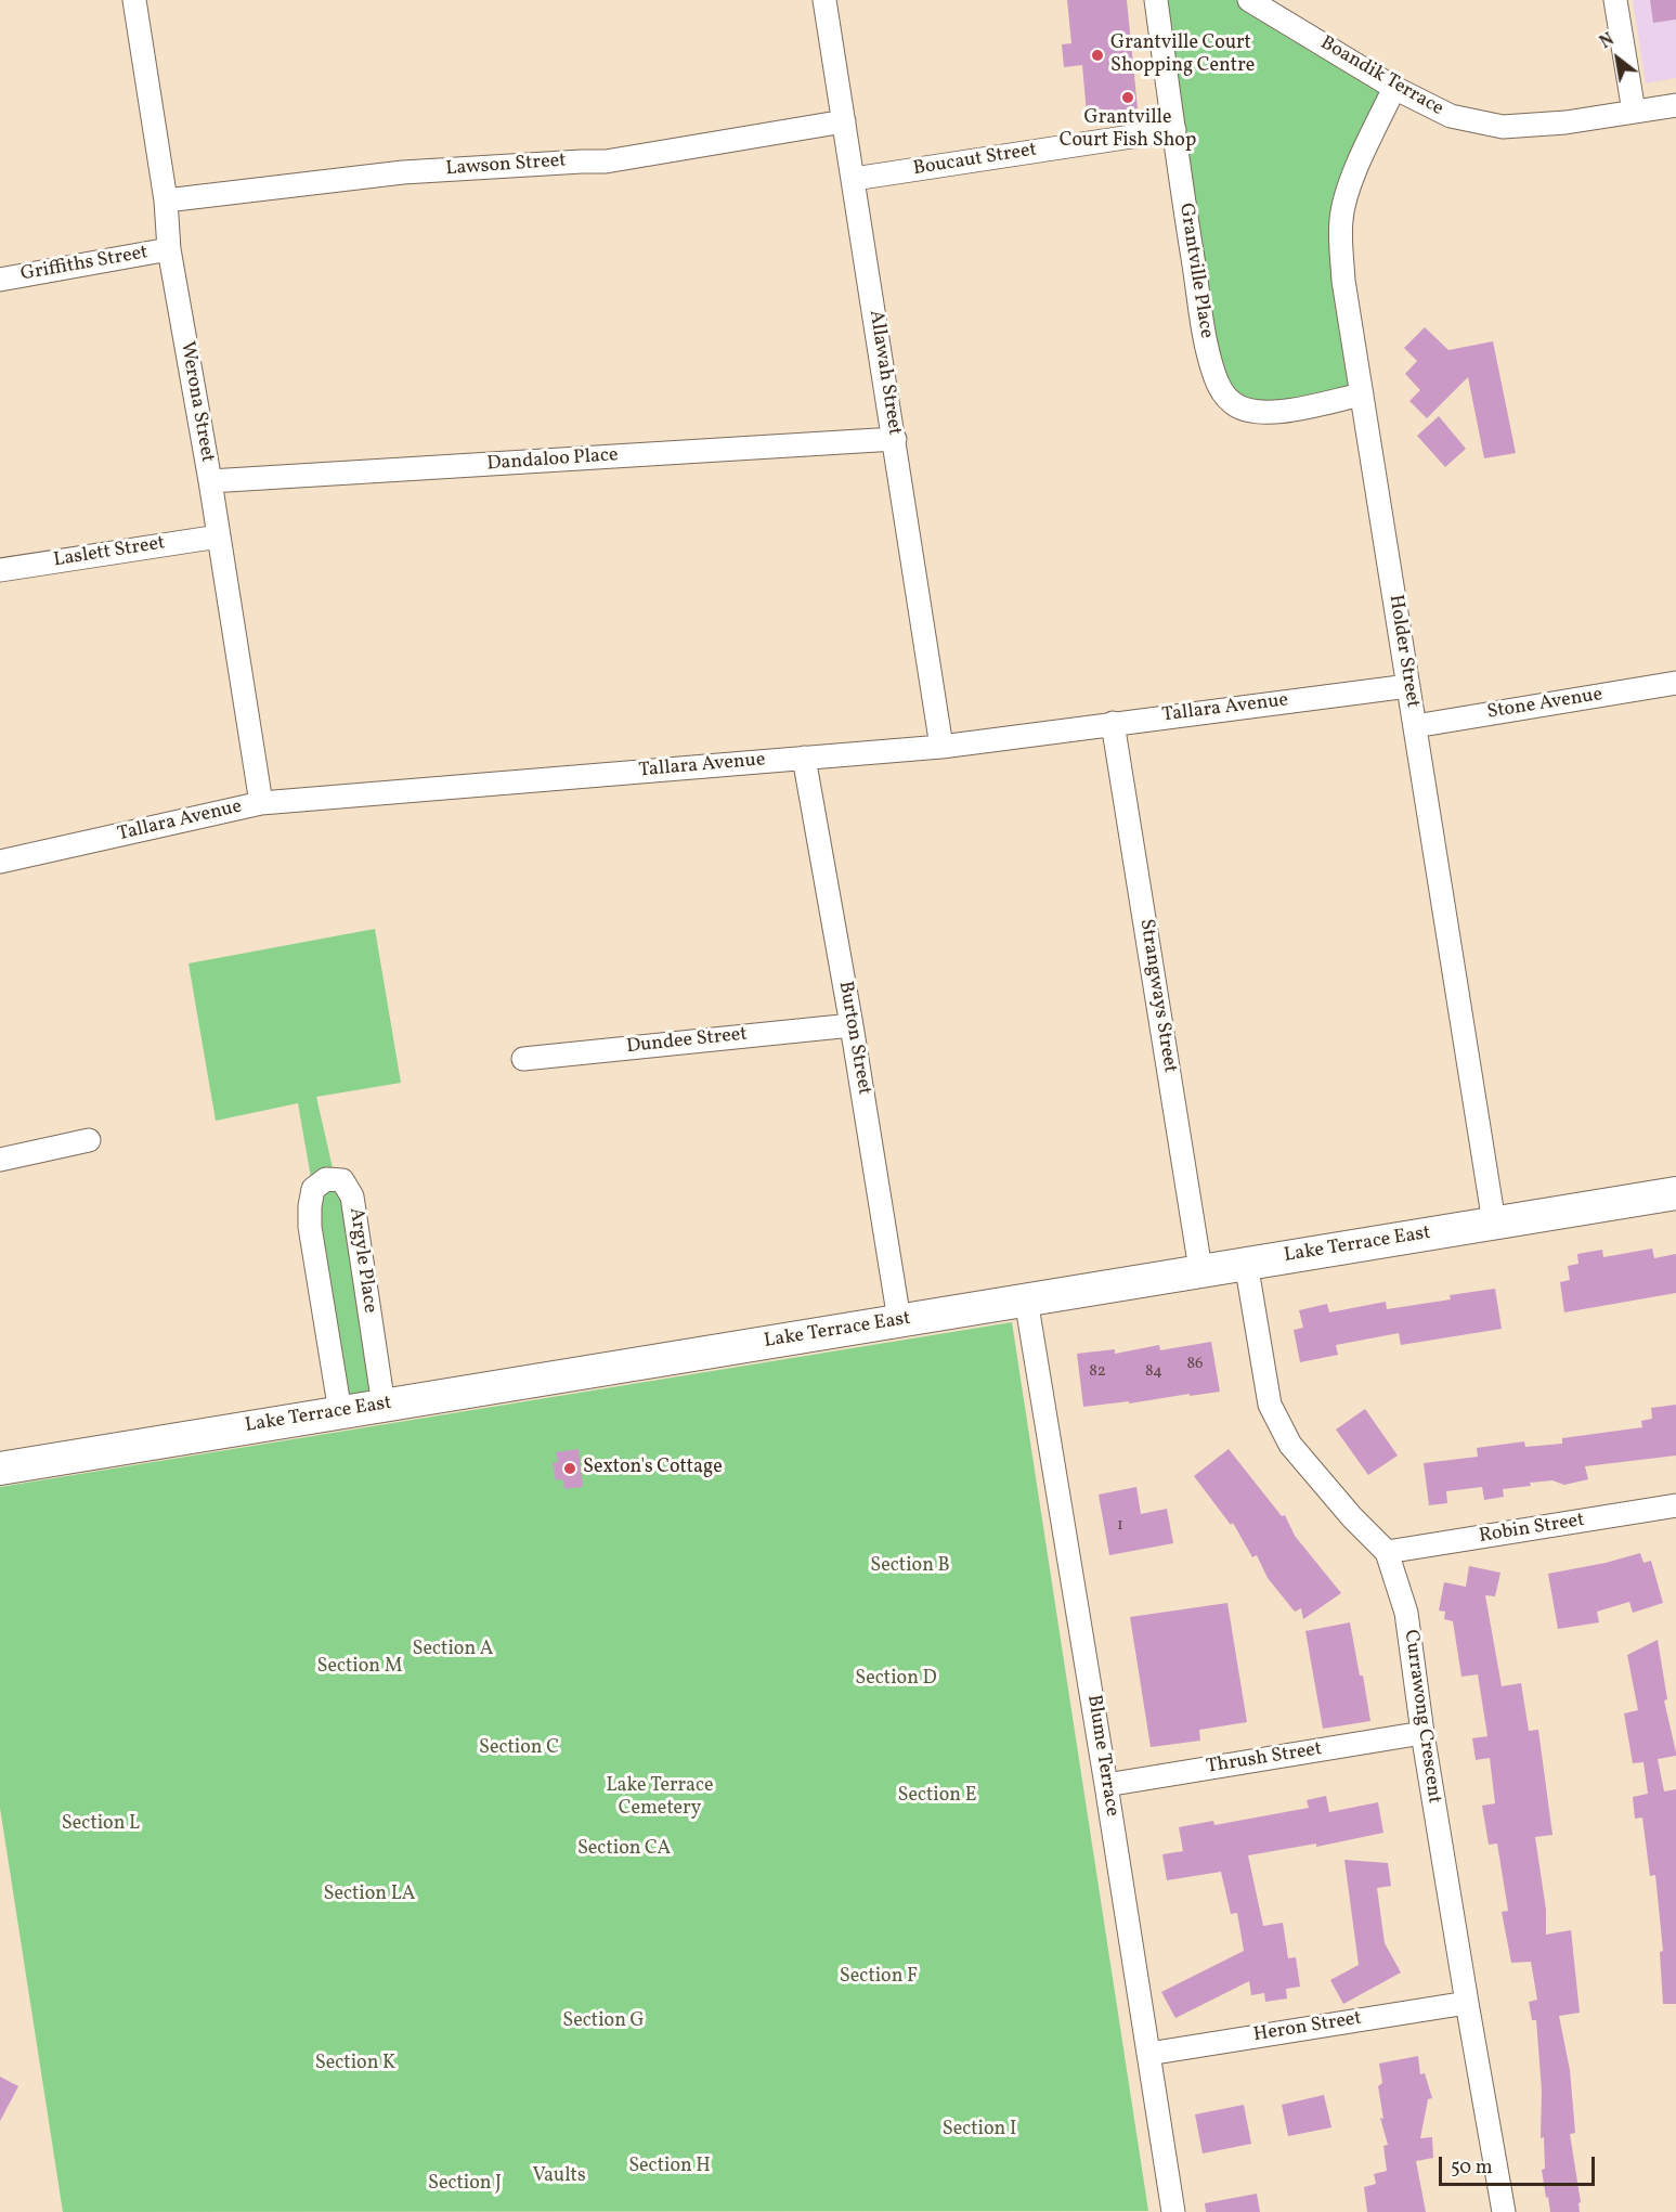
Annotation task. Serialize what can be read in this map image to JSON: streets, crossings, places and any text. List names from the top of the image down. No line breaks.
{"streets":{"street":["Boandik Terrace","Boucaut Street","Lawson Street","Griffiths Street","Grantville Place","Allawah Street","Werona Street","Dandaloo Place","Laslett Street","Holder Street","Stone Avenue","Tallara Avenue","Strangways Street","Burton Street","Dundee Street","Lake Terrace East","Argyle Place","Robin Street","Currawong Crescent","Blume Terrace","Thrush Street","Heron Street"]},"crossings":[["Boandik Terrace","Holder Street"],["Boucaut Street","Grantville Place"],["Boucaut Street","Allawah Street"],["Lawson Street","Allawah Street"],["Lawson Street","Werona Street"],["Griffiths Street","Werona Street"],["Grantville Place","Holder Street"],["Allawah Street","Dandaloo Place"],["Allawah Street","Tallara Avenue"],["Werona Street","Dandaloo Place"],["Werona Street","Laslett Street"],["Werona Street","Tallara Avenue"],["Holder Street","Stone Avenue"],["Holder Street","Tallara Avenue"],["Holder Street","Lake Terrace East"],["Tallara Avenue","Strangways Street"],["Tallara Avenue","Burton Street"],["Strangways Street","Lake Terrace East"],["Burton Street","Dundee Street"],["Burton Street","Lake Terrace East"],["Lake Terrace East","Argyle Place"],["Lake Terrace East","Currawong Crescent"],["Lake Terrace East","Blume Terrace"],["Robin Street","Currawong Crescent"],["Currawong Crescent","Thrush Street"],["Currawong Crescent","Heron Street"],["Blume Terrace","Thrush Street"],["Blume Terrace","Heron Street"]],"parks":["Section B","Section A","Section M","Section D","Section C","Lake Terrace Cemetery","Section E","Section L","Section CA","Section LA","Section F","Section G","Section K","Section I","Section H","Vaults","Section J"],"places":["Grantville Court Shopping Centre","Grantville Court Fish Shop","Sexton's Cottage"],"house_numbers":["86","82","84","1"],"scale_bar":"50 m","north":"top left"}
